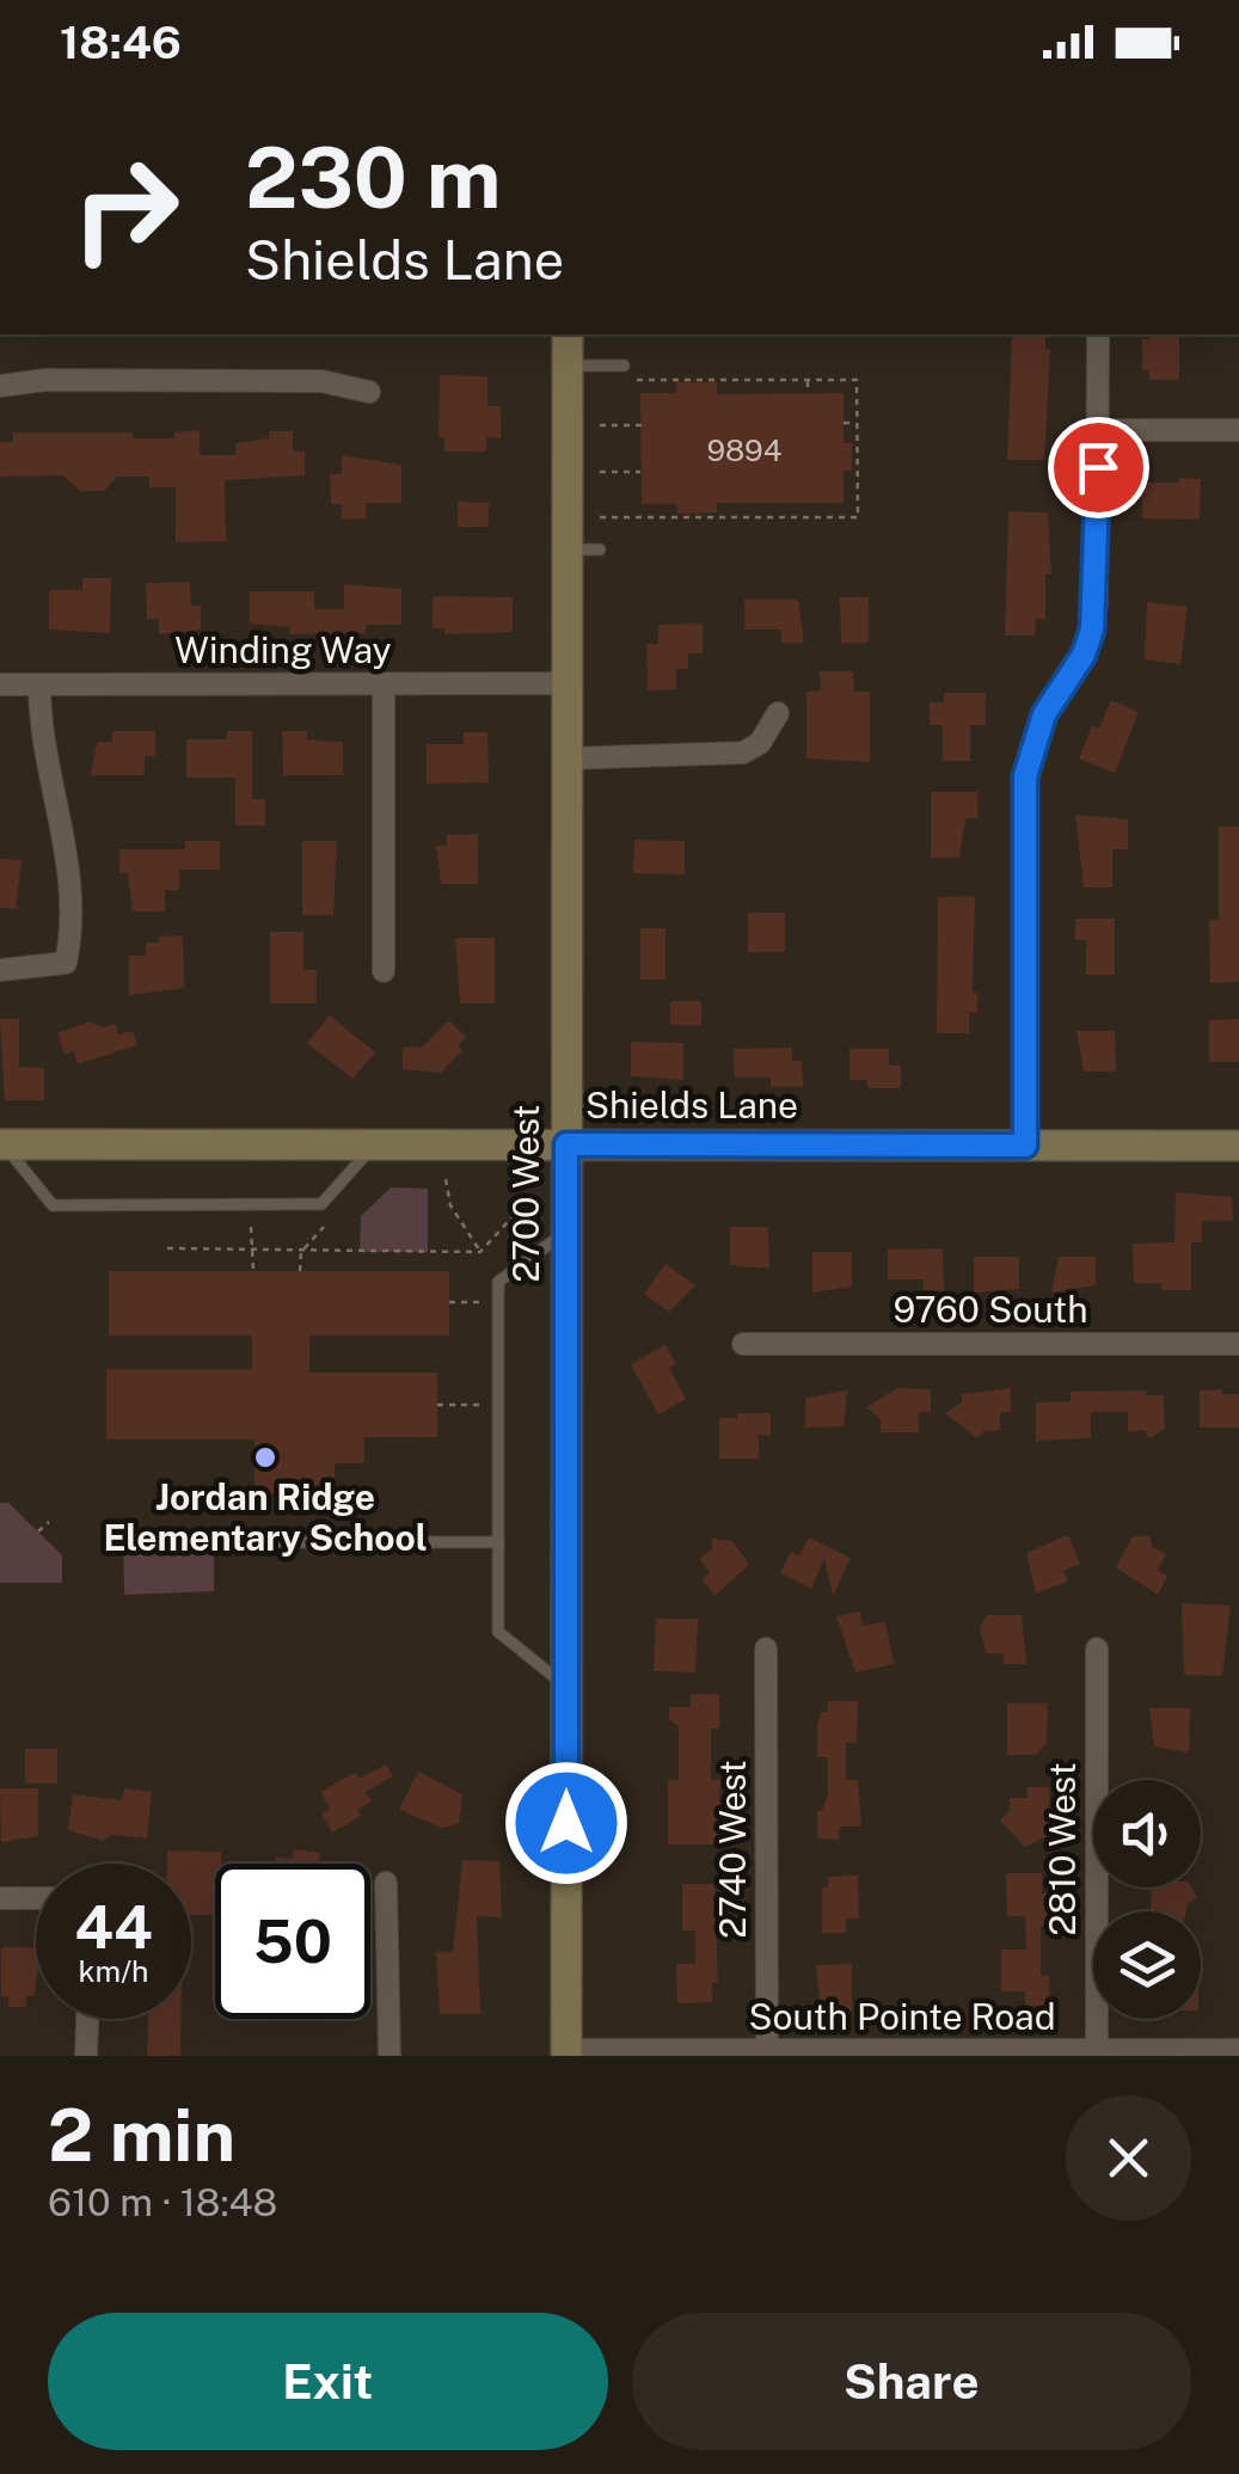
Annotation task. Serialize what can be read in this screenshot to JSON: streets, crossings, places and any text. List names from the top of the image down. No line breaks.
{"streets":{"main road":["Shields Lane","2700 West"],"street":["Winding Way","9760 South","2740 West","2810 West","South Pointe Road"]},"crossings":[["Winding Way","2700 West"],["Shields Lane","2700 West"],["2700 West","South Pointe Road"],["2740 West","South Pointe Road"],["2810 West","South Pointe Road"]],"places":["Jordan Ridge Elementary School"],"house_numbers":["9894"],"page":{"status":"18:46","turn":["230 m","Shields Lane"],"speed":"44 km/h","limit":"50","heading":["2 min","610 m · 18:48"],"buttons":["Exit","Share"]}}
